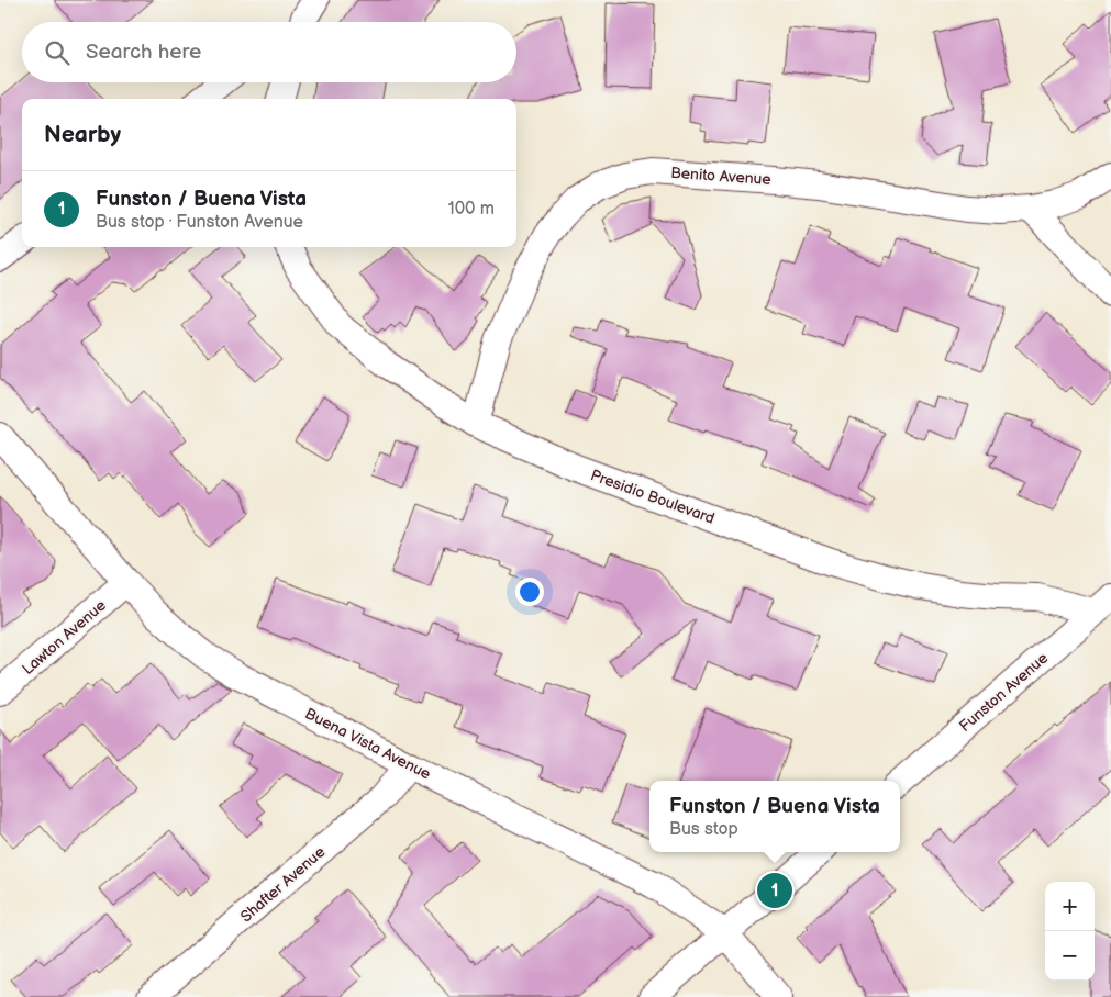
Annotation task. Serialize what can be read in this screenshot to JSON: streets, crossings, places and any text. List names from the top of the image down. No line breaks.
{"streets":{"street":["Benito Avenue","Presidio Boulevard","Lawton Avenue","Funston Avenue","Buena Vista Avenue","Shafter Avenue"]},"crossings":[["Benito Avenue","Presidio Boulevard"],["Presidio Boulevard","Funston Avenue"],["Lawton Avenue","Buena Vista Avenue"],["Buena Vista Avenue","Shafter Avenue"]],"page":{"search":"Search here","heading":"Nearby","list":[{"mark":"1","name":"Funston / Buena Vista","note":"Bus stop · Funston Avenue","value":"100 m"}],"popup":["Funston / Buena Vista","Bus stop"],"pins":"1","map_buttons":["+","−"]}}
